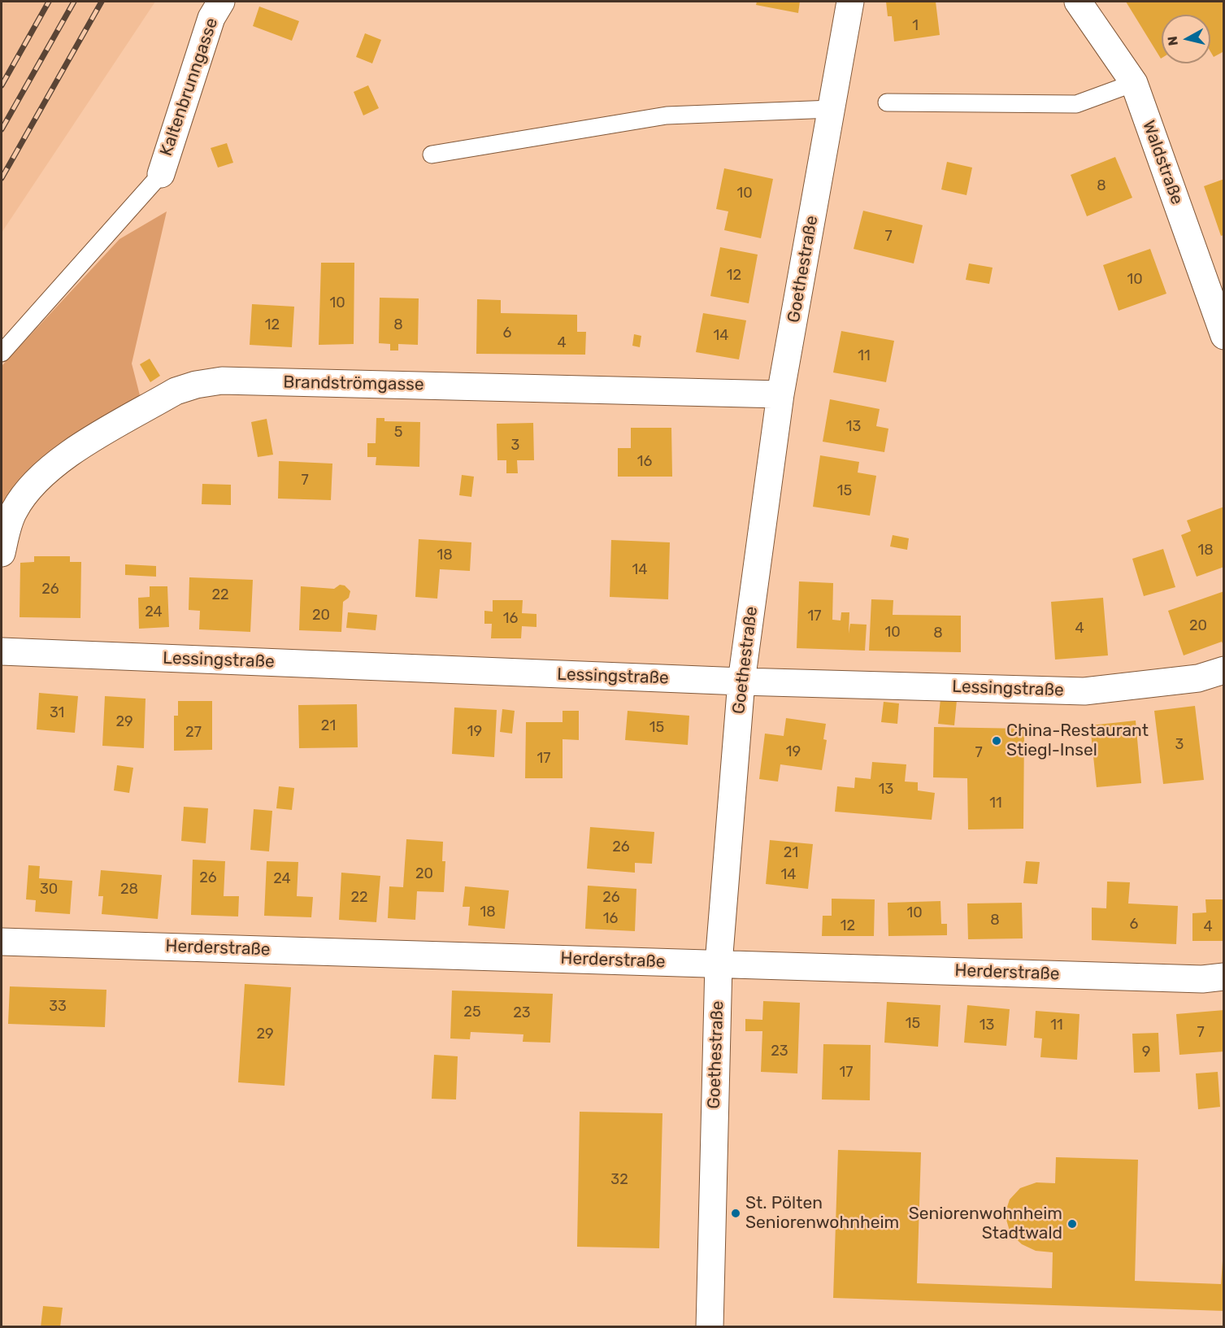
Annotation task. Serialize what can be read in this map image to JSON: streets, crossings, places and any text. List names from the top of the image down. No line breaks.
{"streets":{"street":["Kaltenbrunngasse","Waldstraße","Goethestraße","Brandströmgasse","Lessingstraße","Herderstraße"]},"crossings":[["Goethestraße","Brandströmgasse"],["Goethestraße","Lessingstraße"],["Goethestraße","Herderstraße"]],"places":["China-Restaurant Stiegl-Insel","St. Pölten Seniorenwohnheim","Seniorenwohnheim Stadtwald"],"house_numbers":["1","8","10","7","12","10","10","12","8","6","14","4","11","13","5","3","16","7","15","18","18","14","26","22","24","20","17","16","20","4","10","8","31","29","21","15","19","27","3","19","7","17","13","11","26","21","20","14","26","24","30","28","22","26","18","10","16","8","6","12","4","33","25","23","15","13","11","7","29","23","9","17","32"],"north":"left"}
